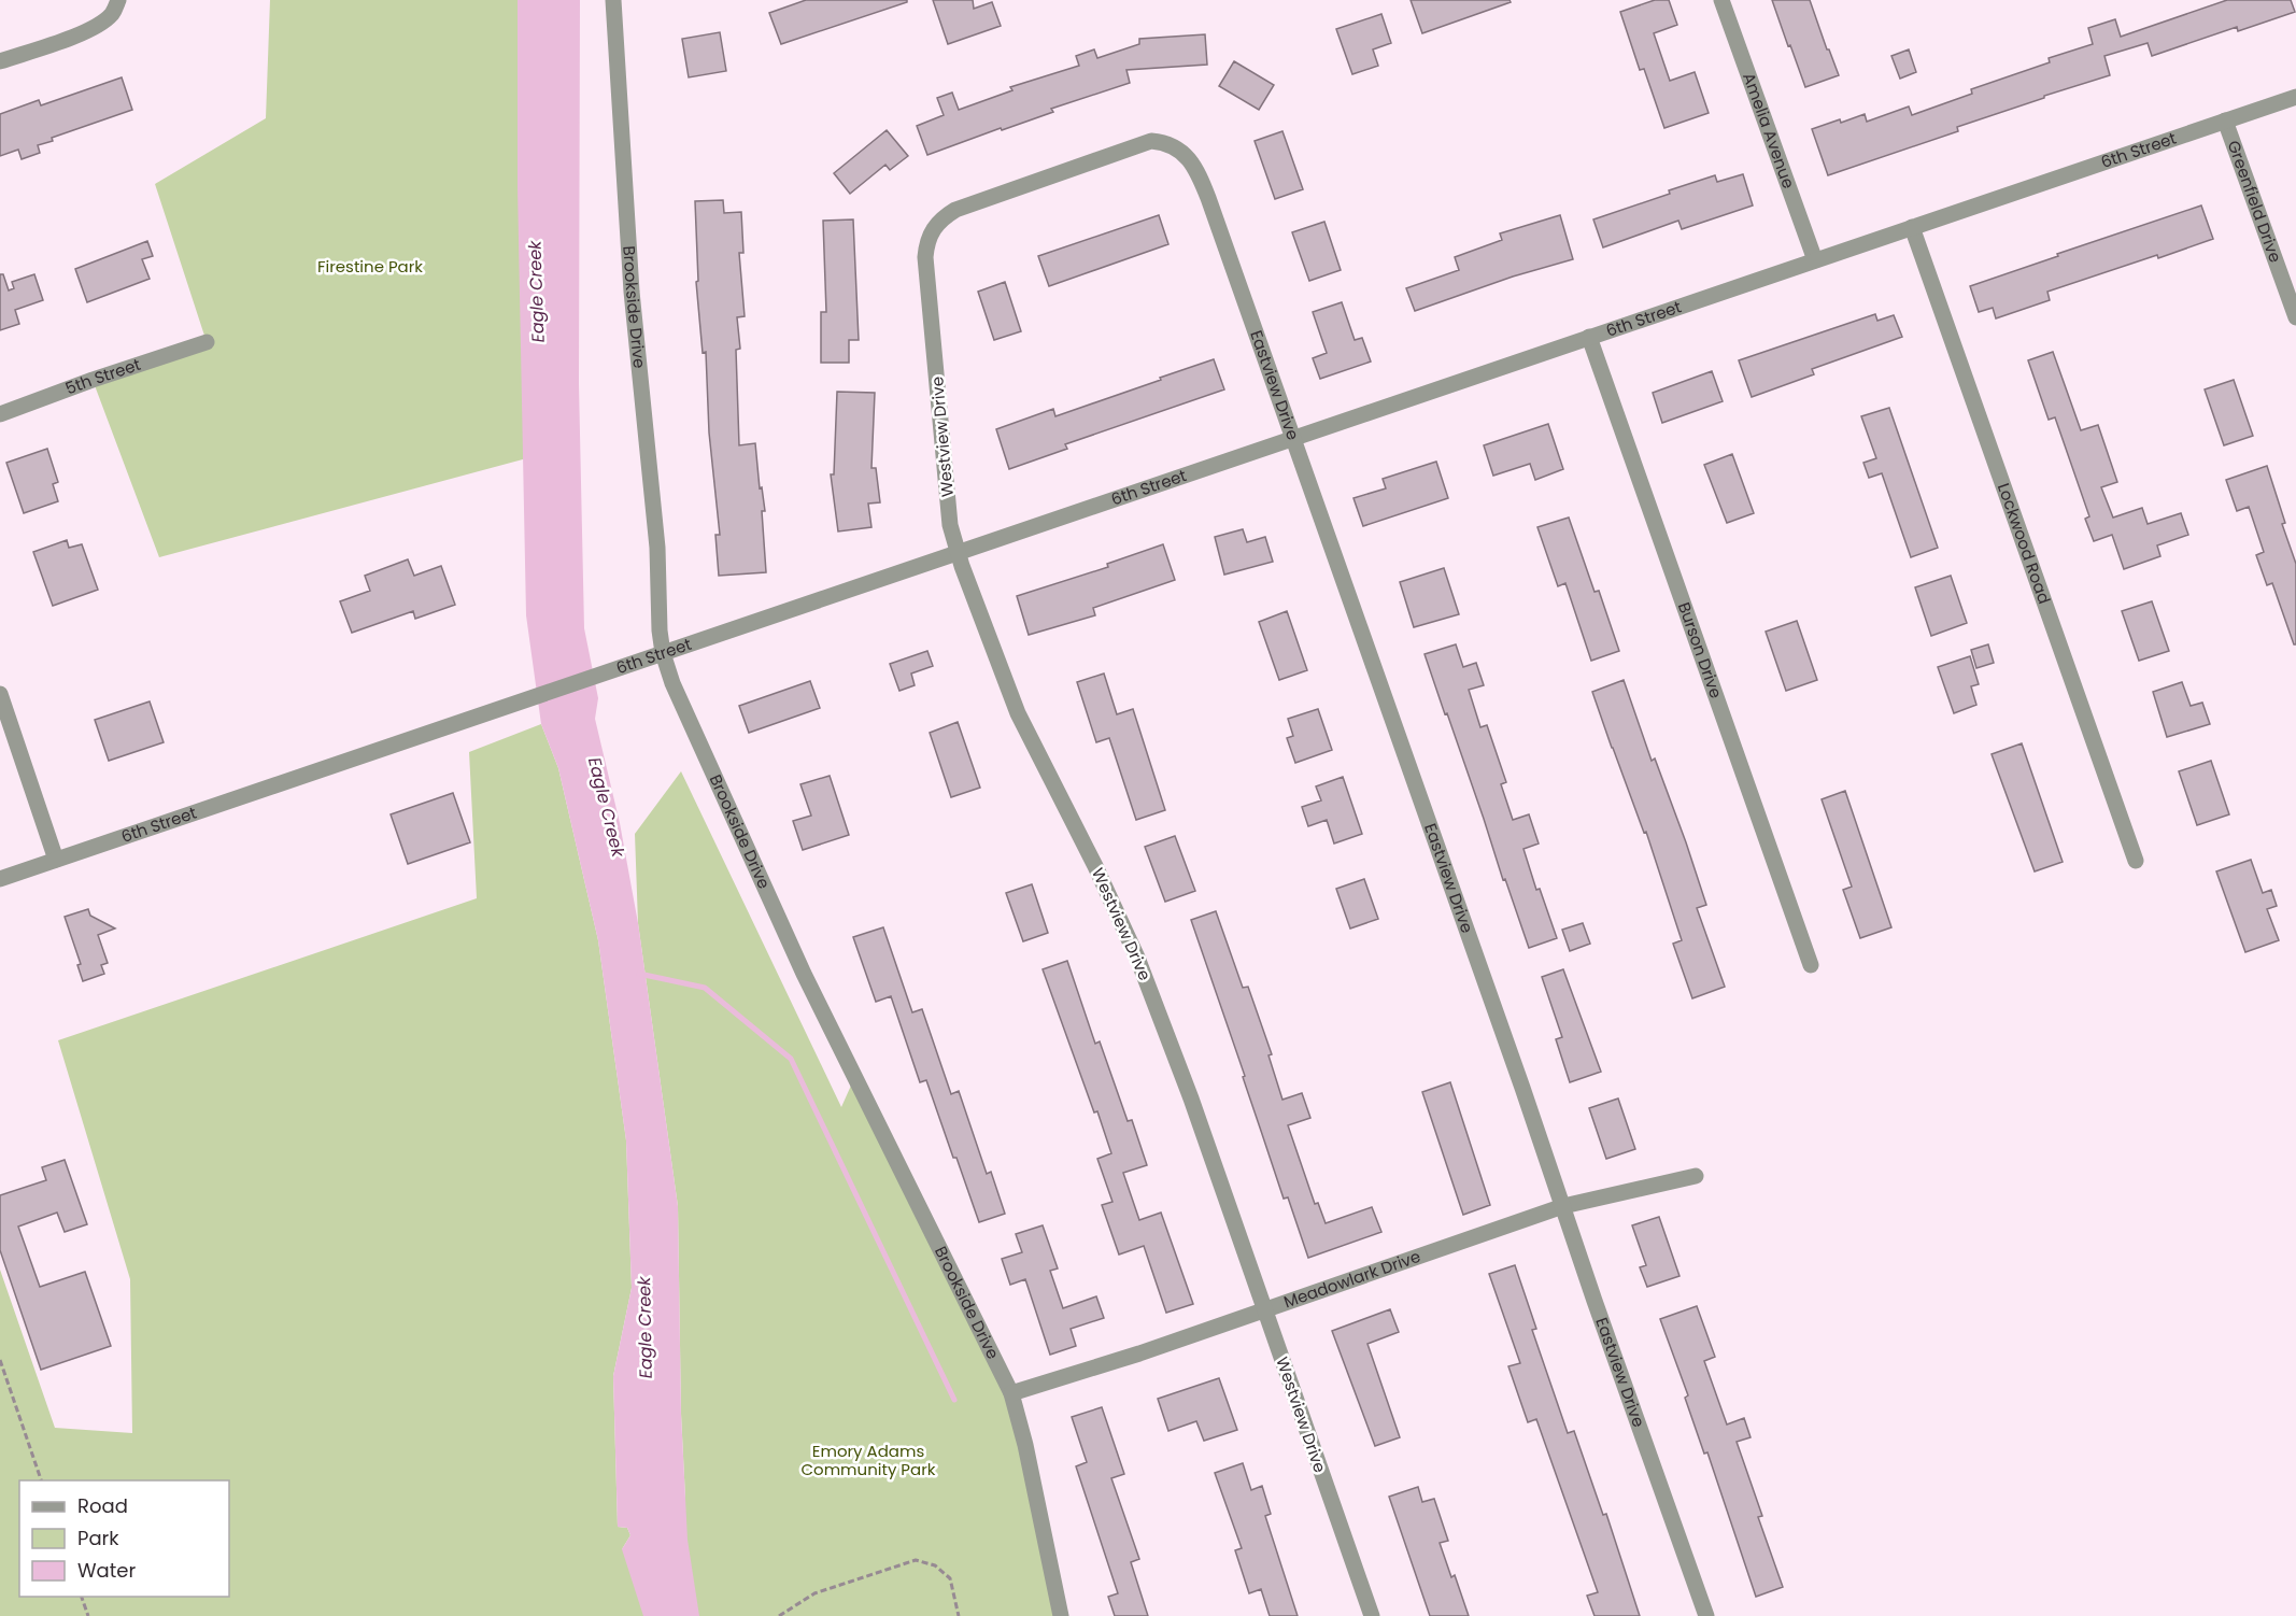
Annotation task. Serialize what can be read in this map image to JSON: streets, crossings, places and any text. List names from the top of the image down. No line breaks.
{"streets":{"street":["Amelia Avenue","6th Street","Greenfield Drive","Brookside Drive","5th Street","Eastview Drive","Westview Drive","Lockwood Road","Burson Drive","Meadowlark Drive"]},"crossings":[["Amelia Avenue","6th Street"],["6th Street","Greenfield Drive"],["6th Street","Brookside Drive"],["6th Street","Eastview Drive"],["6th Street","Westview Drive"],["6th Street","Lockwood Road"],["6th Street","Burson Drive"],["Brookside Drive","Meadowlark Drive"],["Eastview Drive","Westview Drive"],["Eastview Drive","Meadowlark Drive"],["Westview Drive","Meadowlark Drive"]],"water":["Eagle Creek"],"parks":["Firestine Park","Emory Adams Community Park"],"legend":["Road","Park","Water"]}
